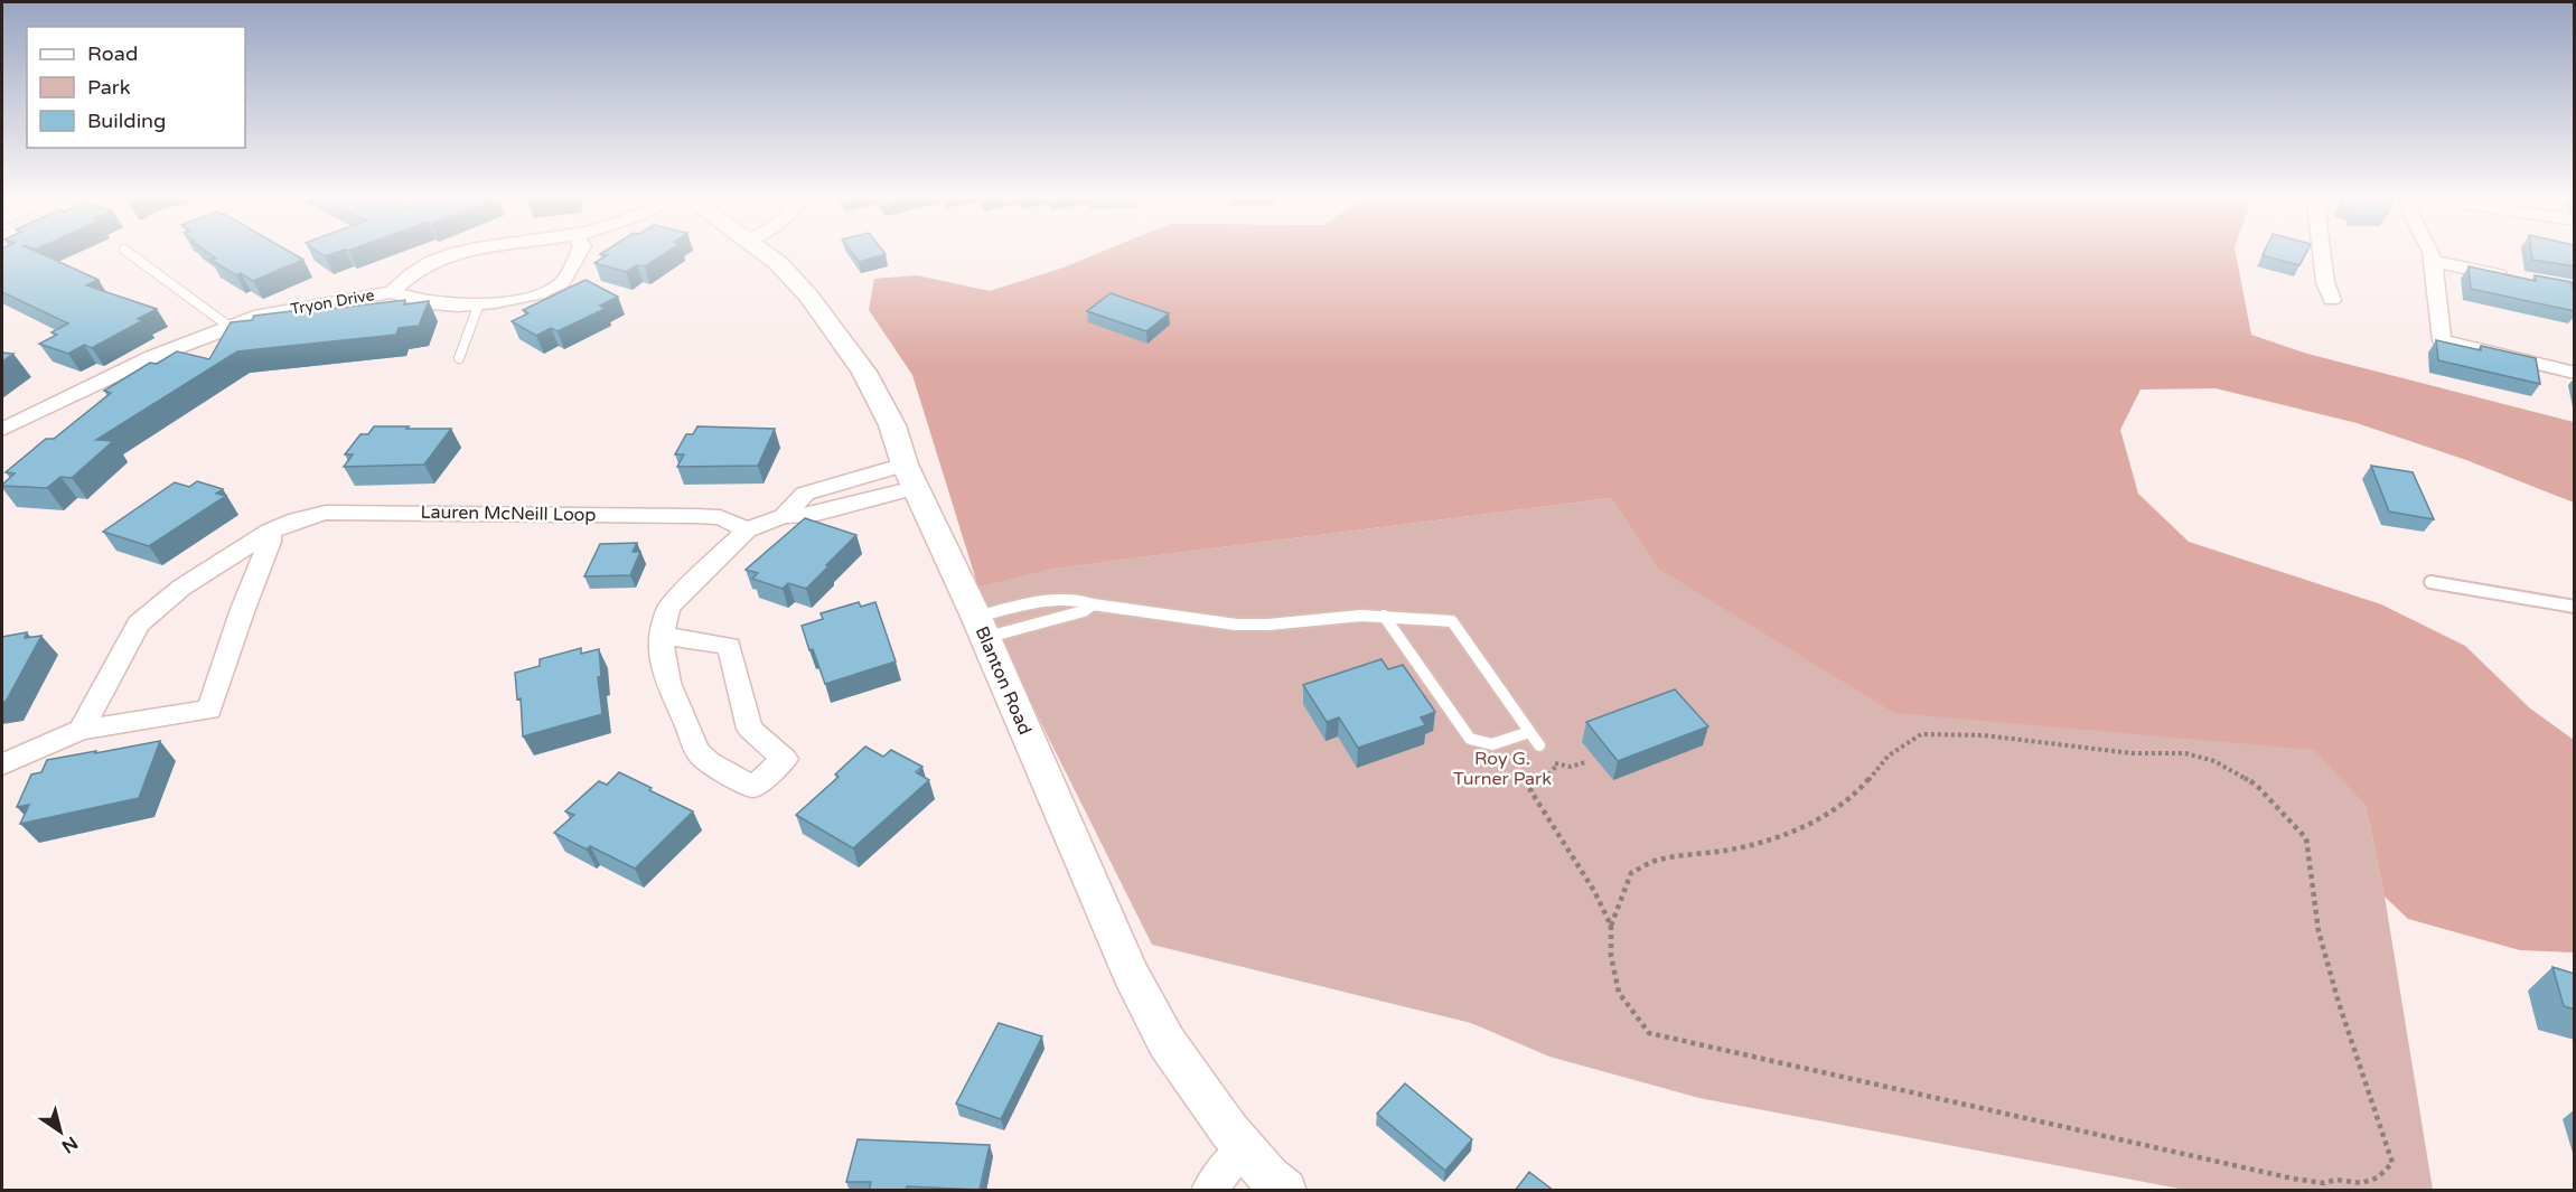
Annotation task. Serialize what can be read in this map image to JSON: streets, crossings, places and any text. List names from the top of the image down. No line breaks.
{"streets":{"street":["Tryon Drive","Lauren McNeill Loop","Blanton Road"]},"parks":["Roy G. Turner Park"],"legend":["Road","Park","Building"],"north":"bottom right"}
